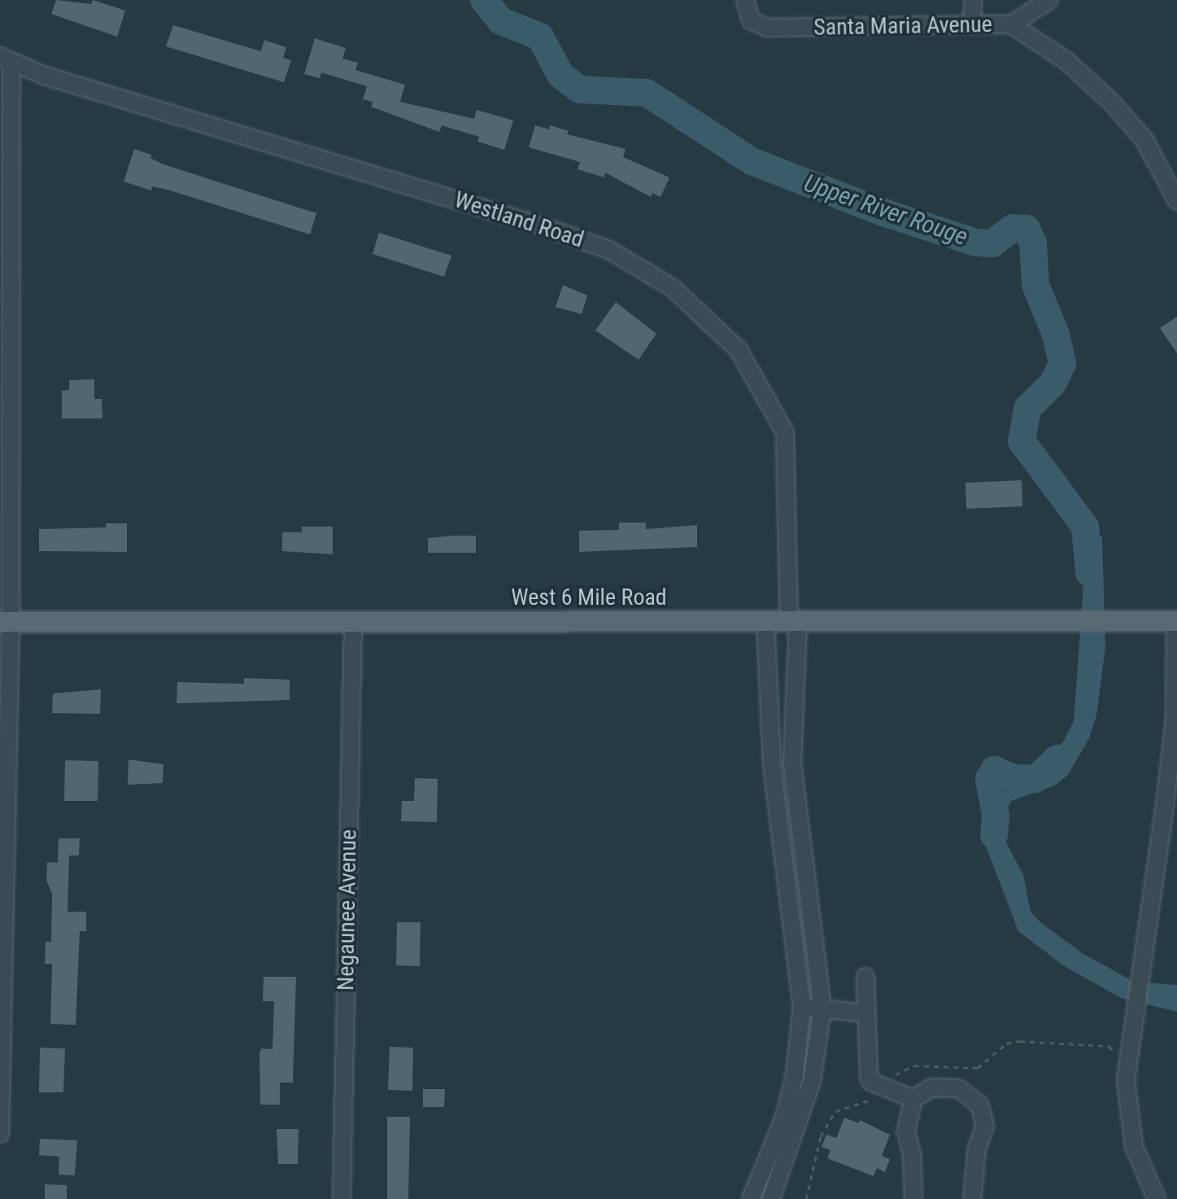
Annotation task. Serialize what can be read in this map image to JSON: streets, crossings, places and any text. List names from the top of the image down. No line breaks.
{"streets":{"main road":["West 6 Mile Road"],"street":["Santa Maria Avenue","Westland Road","Negaunee Avenue"]},"crossings":[["Westland Road","West 6 Mile Road"],["West 6 Mile Road","Negaunee Avenue"]],"water":["Upper River Rouge"]}
